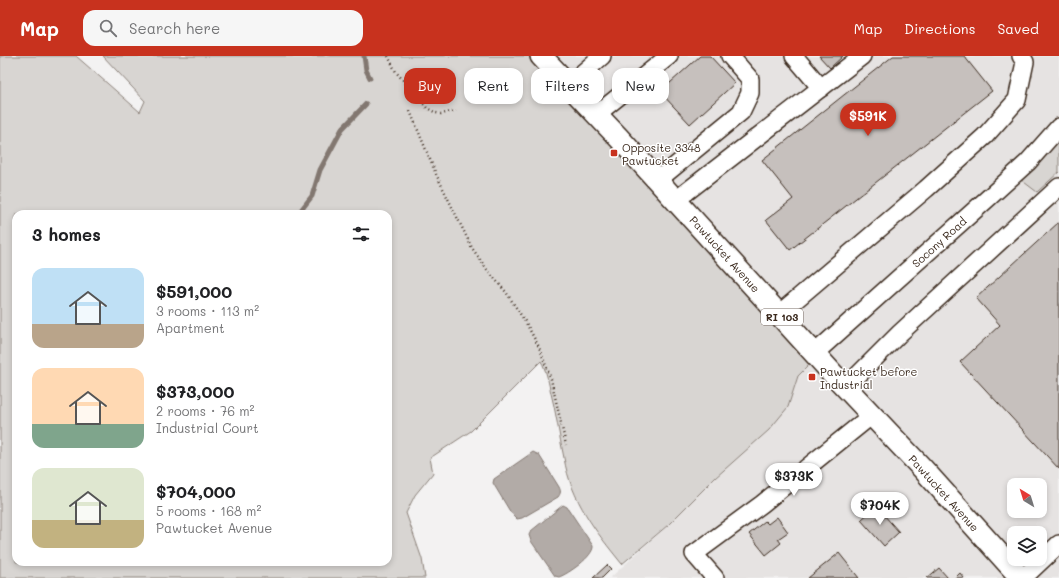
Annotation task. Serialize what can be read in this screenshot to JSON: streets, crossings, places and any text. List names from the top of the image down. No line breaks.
{"streets":{"main road":["Pawtucket Avenue","RI 103"],"street":["Socony Road"]},"crossings":[["Socony Road","Pawtucket Avenue"]],"places":{"transit":["Opposite 3348 Pawtucket","Pawtucket before Industrial"]},"north":"top left","page":{"header":"Map","search":"Search here","nav":["Map","Directions","Saved"],"chip":["Buy","Rent","Filters","New"],"price":["$591K","$373K","$704K"],"heading":"3 homes","list":[{"name":"$591,000","note":"3 rooms · 113 m² · Apartment"},{"name":"$373,000","note":"2 rooms · 76 m² · Industrial Court"},{"name":"$704,000","note":"5 rooms · 168 m² · Pawtucket Avenue"}]}}
